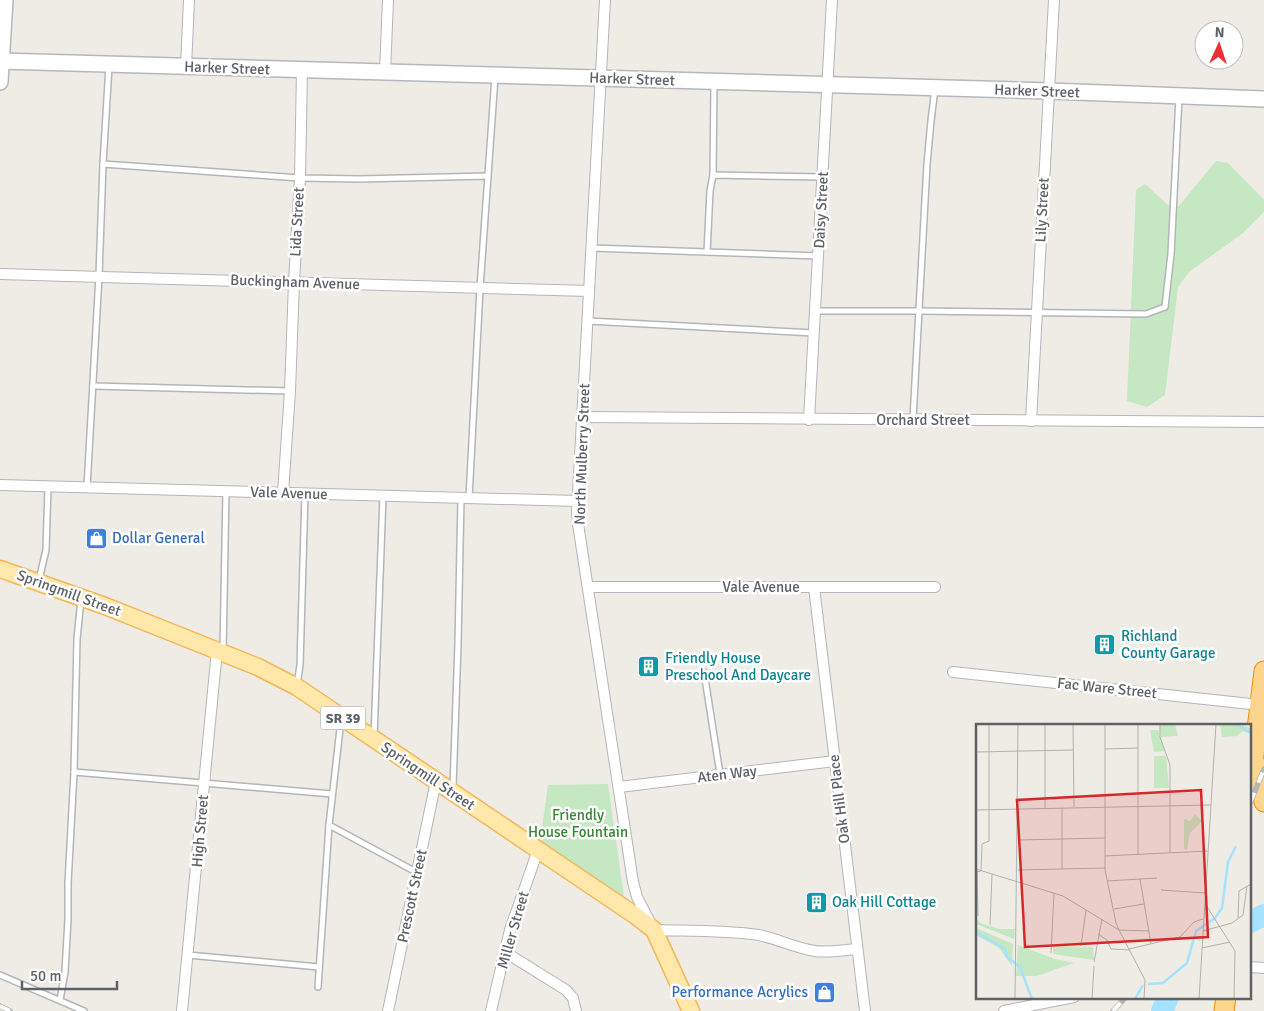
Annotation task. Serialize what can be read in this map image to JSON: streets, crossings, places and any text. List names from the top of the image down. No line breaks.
{"streets":{"main road":["North Mulberry Street","Springmill Street","SR 39"],"street":["Harker Street","Daisy Street","Lily Street","Lida Street","Buckingham Avenue","Orchard Street","Vale Avenue","Fac Ware Street","Aten Way","Oak Hill Place","High Street","Prescott Street","Miller Street"]},"crossings":[["Harker Street","Daisy Street"],["Harker Street","Lily Street"],["Harker Street","Lida Street"],["Harker Street","North Mulberry Street"],["Daisy Street","Orchard Street"],["Lily Street","Orchard Street"],["Lida Street","Buckingham Avenue"],["Lida Street","Vale Avenue"],["Buckingham Avenue","North Mulberry Street"],["Orchard Street","North Mulberry Street"],["North Mulberry Street","Vale Avenue"],["North Mulberry Street","Springmill Street"],["North Mulberry Street","Aten Way"],["Vale Avenue","Oak Hill Place"],["Springmill Street","High Street"],["Springmill Street","Prescott Street"],["Springmill Street","Miller Street"],["Aten Way","Oak Hill Place"]],"parks":["Friendly House Fountain"],"places":{"shop":["Dollar General","Performance Acrylics"],"building":["Richland County Garage","Friendly House Preschool And Daycare","Oak Hill Cottage"]},"scale_bar":"50 m","north":"top"}
